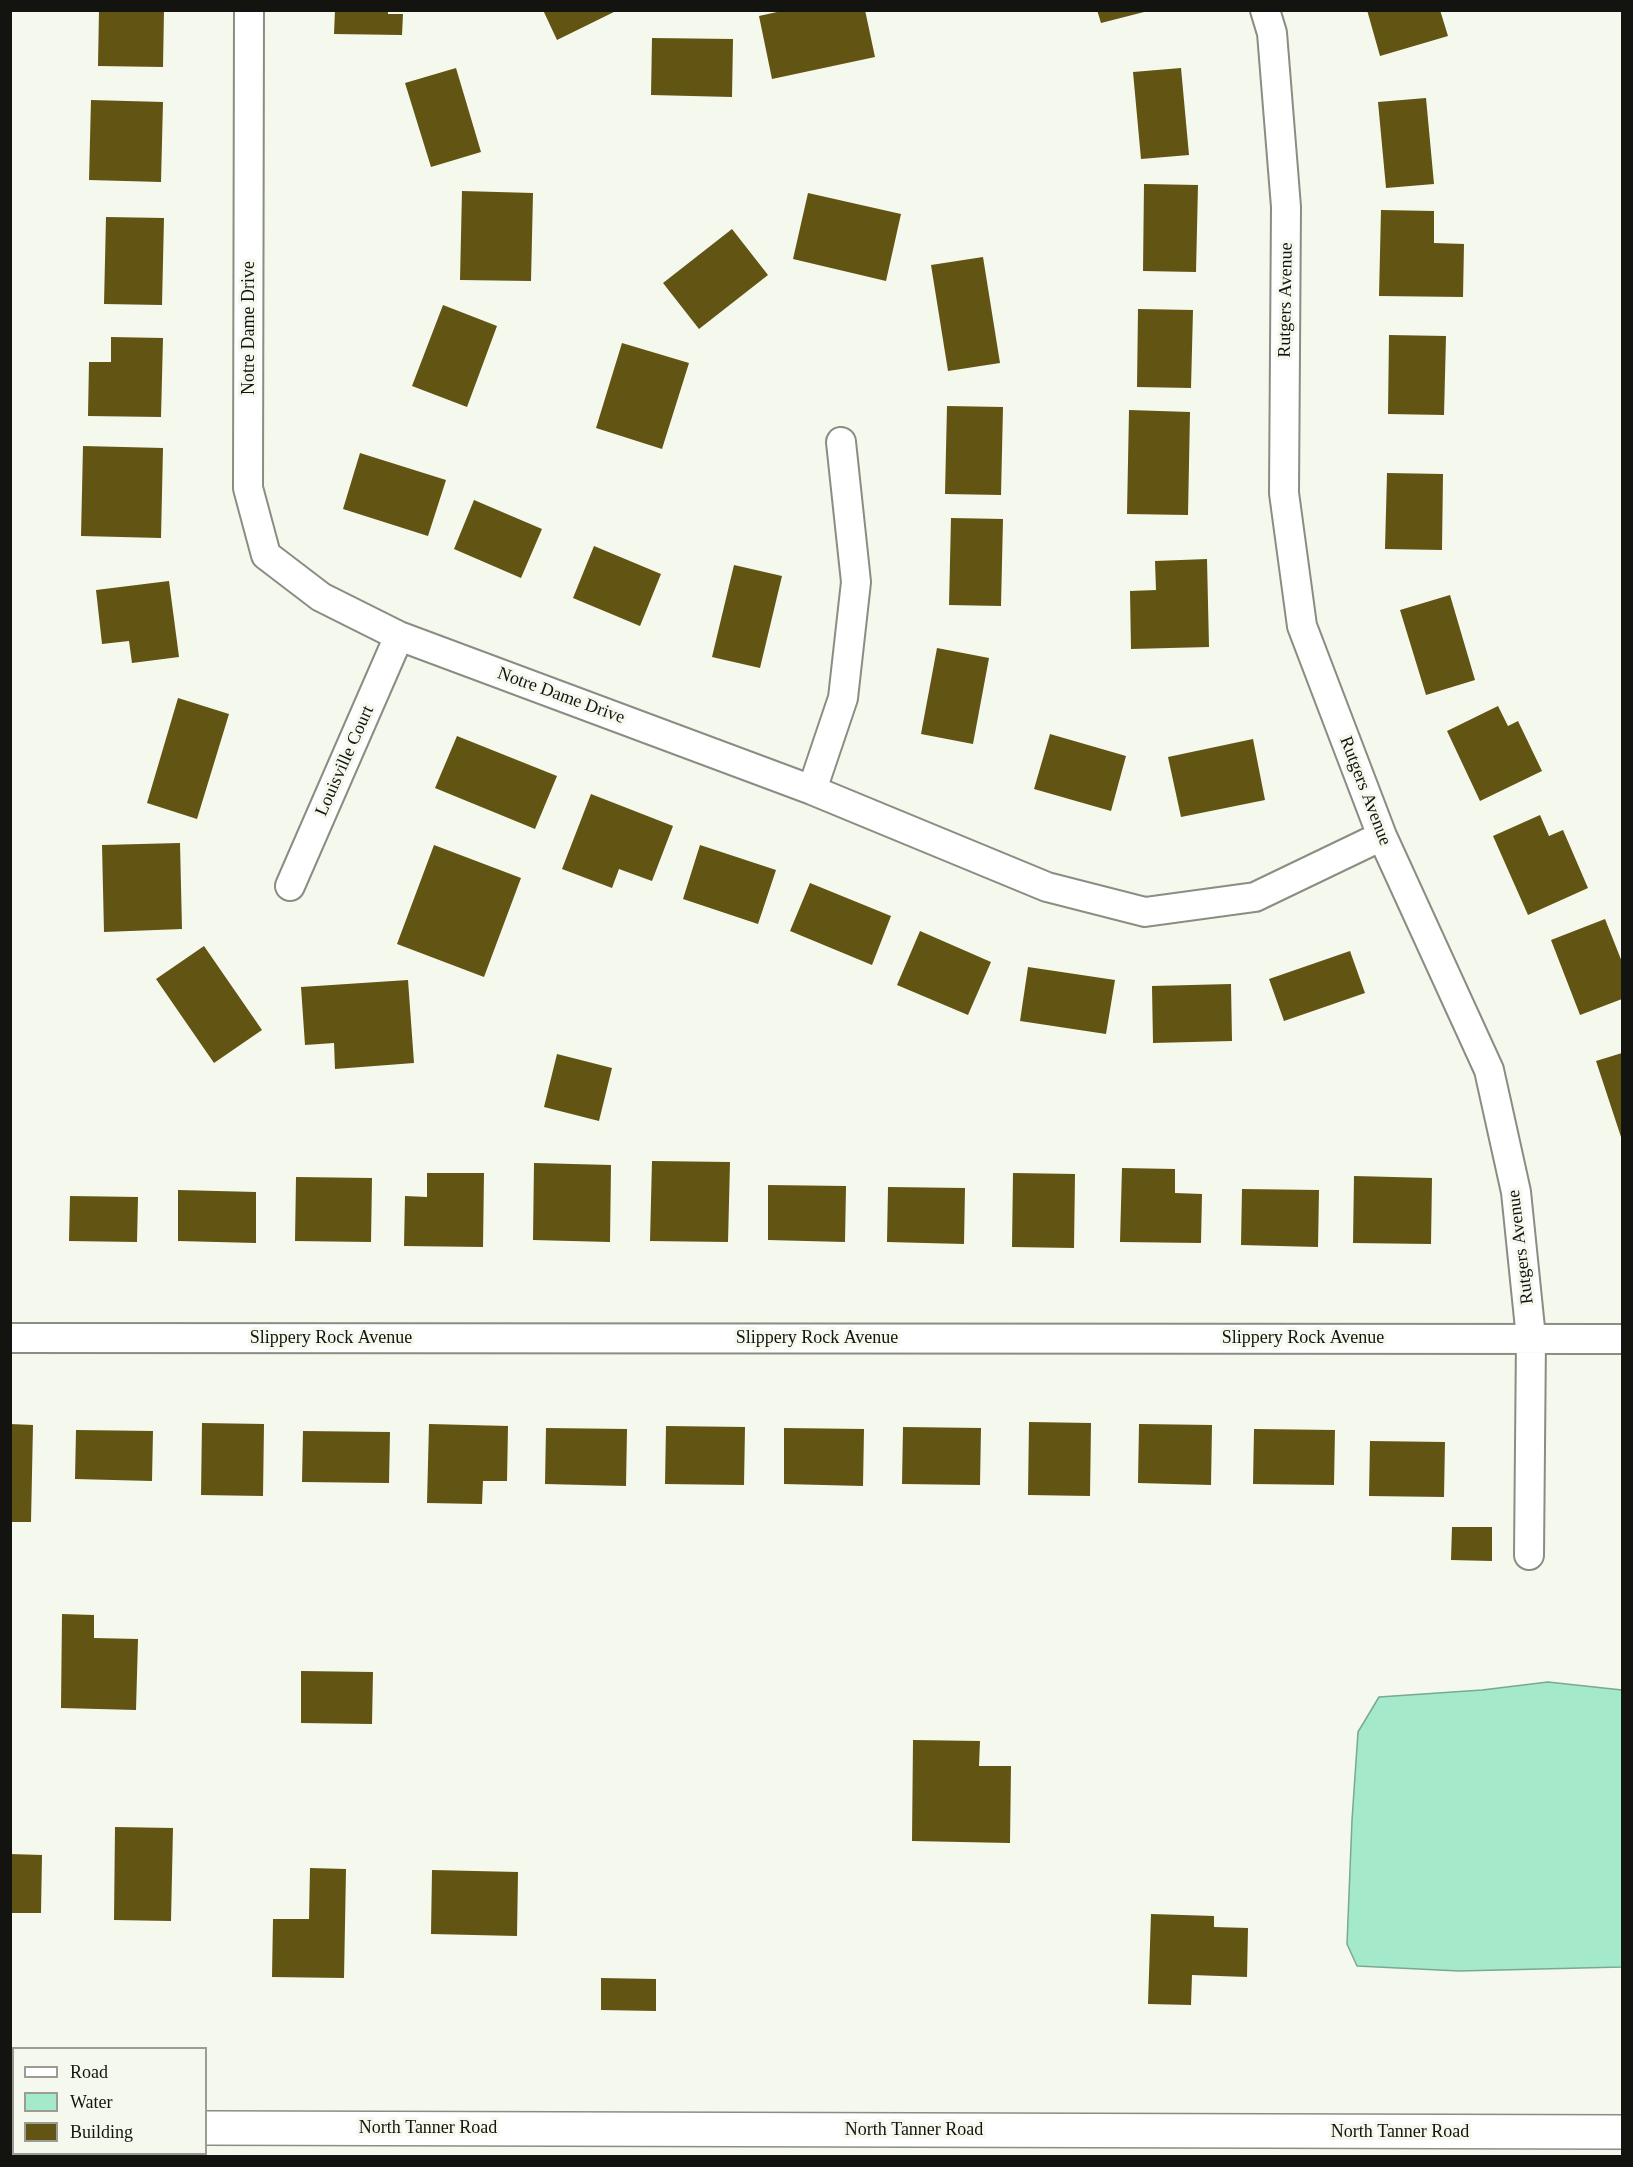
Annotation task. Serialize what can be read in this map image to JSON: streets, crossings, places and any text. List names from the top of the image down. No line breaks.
{"streets":{"main road":["North Tanner Road"],"street":["Rutgers Avenue","Notre Dame Drive","Louisville Court","Slippery Rock Avenue"]},"crossings":[["Rutgers Avenue","Notre Dame Drive"],["Rutgers Avenue","Slippery Rock Avenue"],["Notre Dame Drive","Louisville Court"]],"legend":["Road","Water","Building"]}
